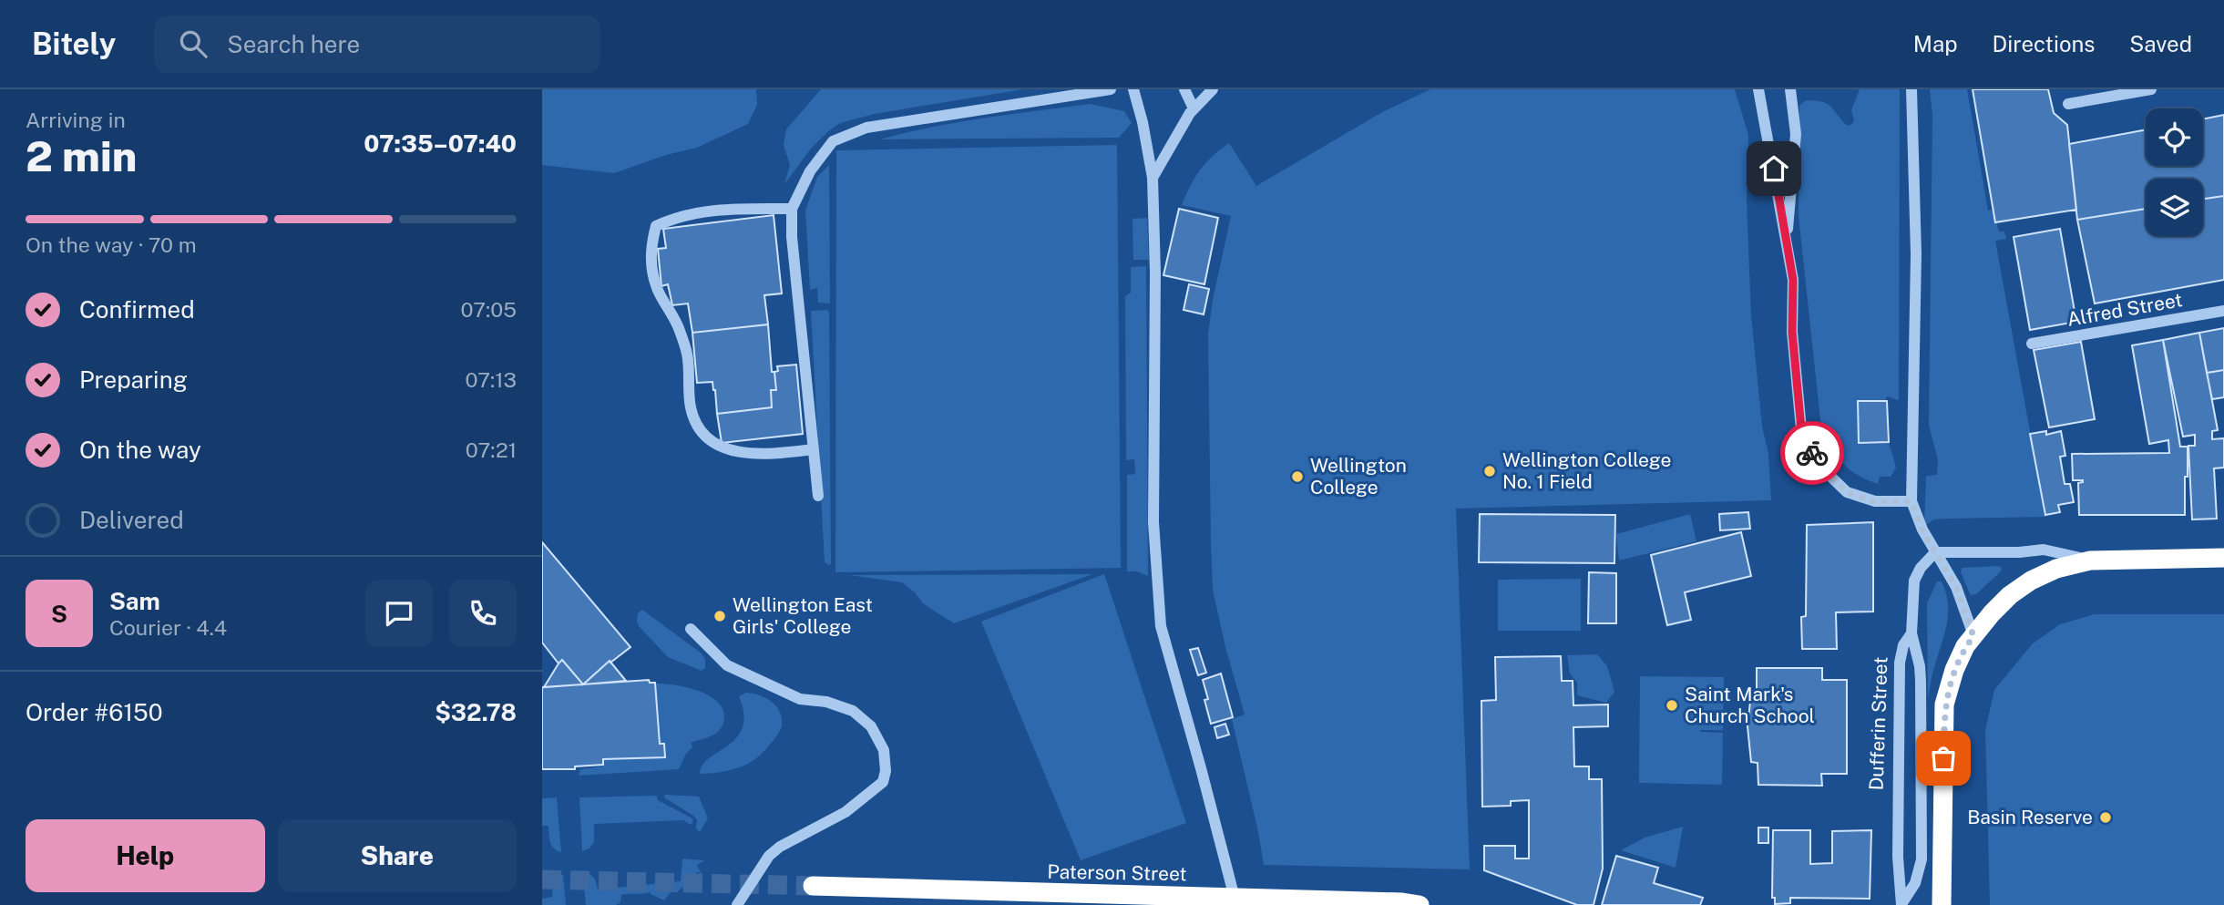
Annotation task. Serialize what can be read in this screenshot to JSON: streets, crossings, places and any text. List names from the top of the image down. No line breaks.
{"streets":{"highway":["Paterson Street"],"street":["Alfred Street","Dufferin Street"]},"places":["Wellington College No. 1 Field","Wellington College","Wellington East Girls' College","Saint Mark's Church School","Basin Reserve"],"page":{"header":"Bitely","search":"Search here","nav":["Map","Directions","Saved"],"heading":["2 min","Arriving in","07:35–07:40"],"panel":["Sam","Courier · 4.4","Order #6150","$32.78"],"bar":"On the way · 70 m","list":[["Confirmed","07:05"],["Preparing","07:13"],["On the way","07:21"],"Delivered"],"round":"S","buttons":["Help","Share"]}}
